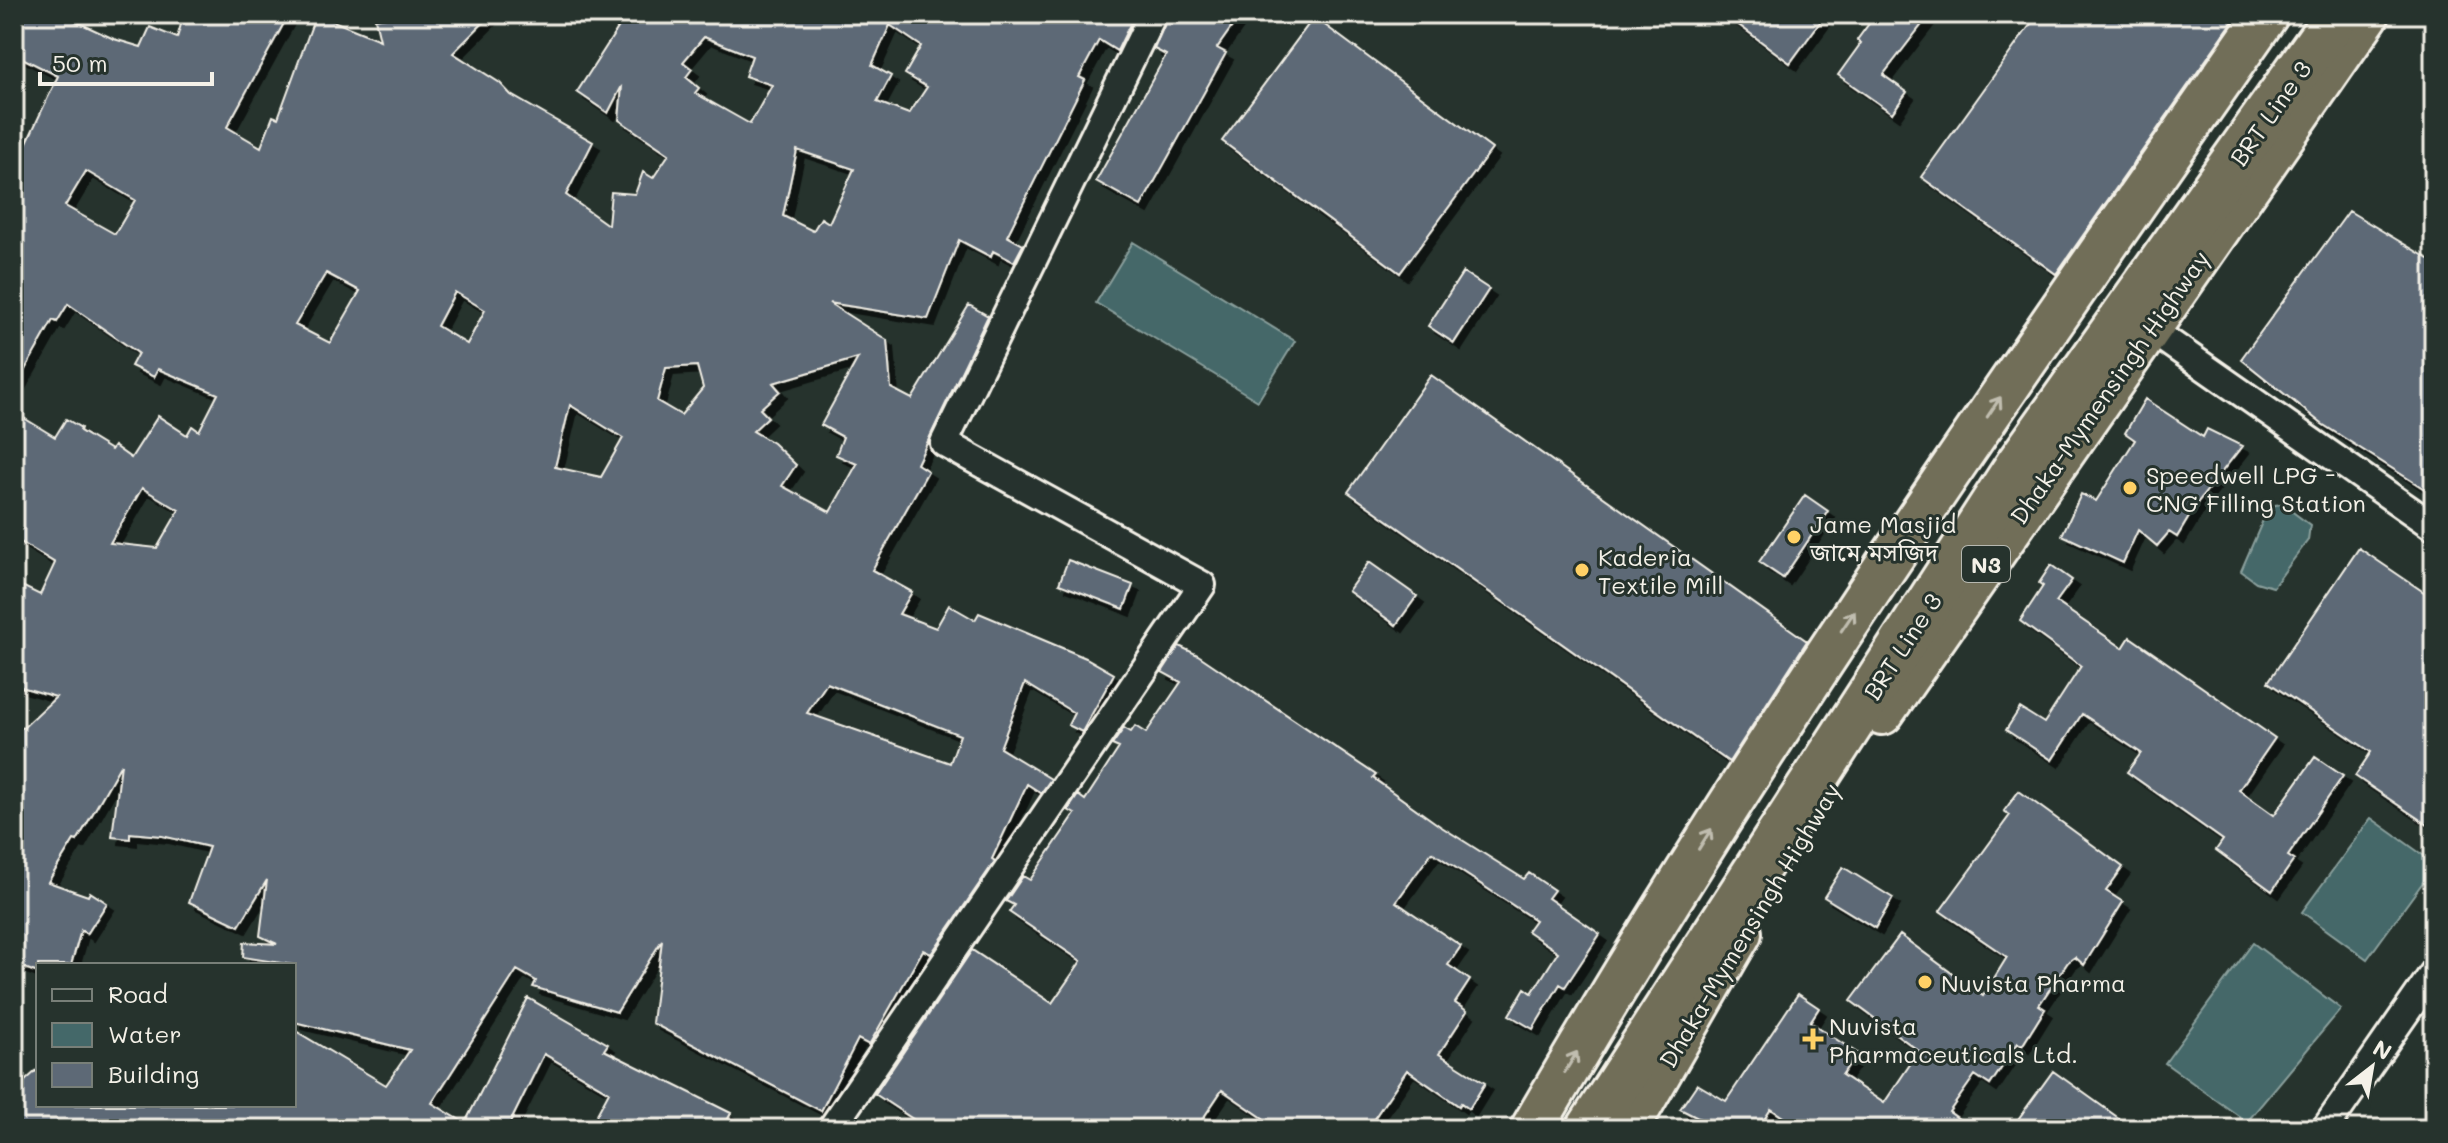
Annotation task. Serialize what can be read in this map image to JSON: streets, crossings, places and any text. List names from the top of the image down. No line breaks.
{"streets":{"highway":["BRT Line 3","Dhaka-Mymensingh Highway","N3"]},"places":{"other":["Speedwell LPG - CNG Filling Station","Jame Masjid জামে মসজিদ","Kaderia Textile Mill","Nuvista Pharma"],"health":["Nuvista Pharmaceuticals Ltd."]},"legend":["Road","Water","Building"],"scale_bar":"50 m","north":"top right"}
